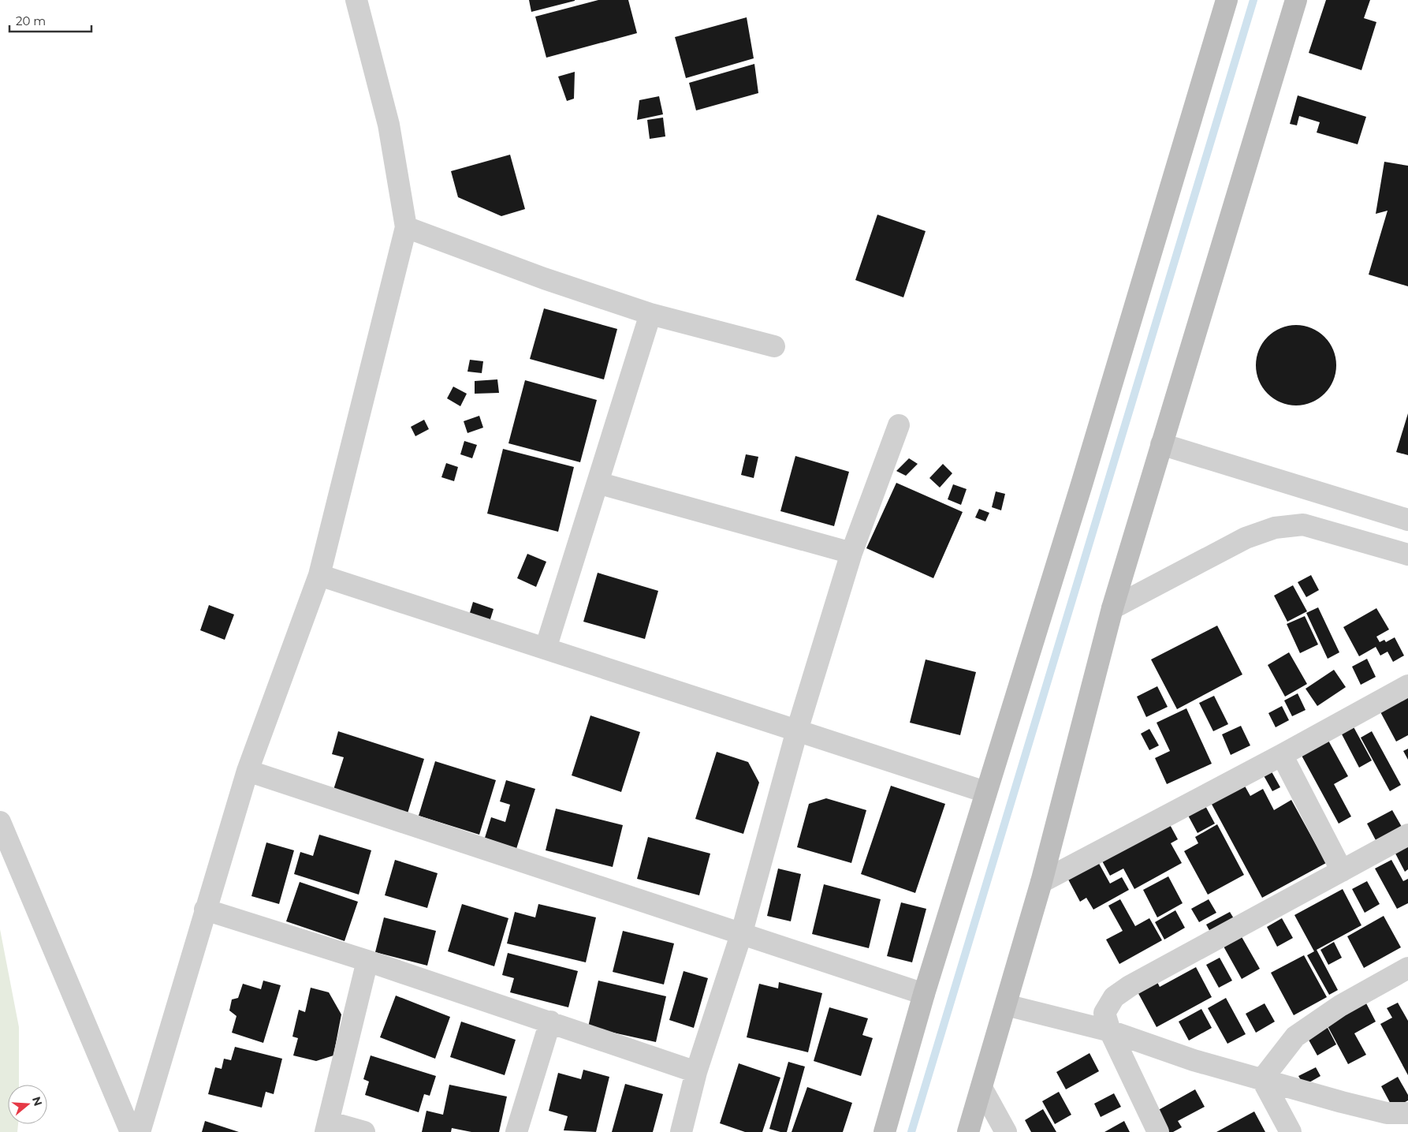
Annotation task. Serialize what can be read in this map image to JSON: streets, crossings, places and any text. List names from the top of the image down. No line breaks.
{"scale_bar":"20 m","north":"right"}
